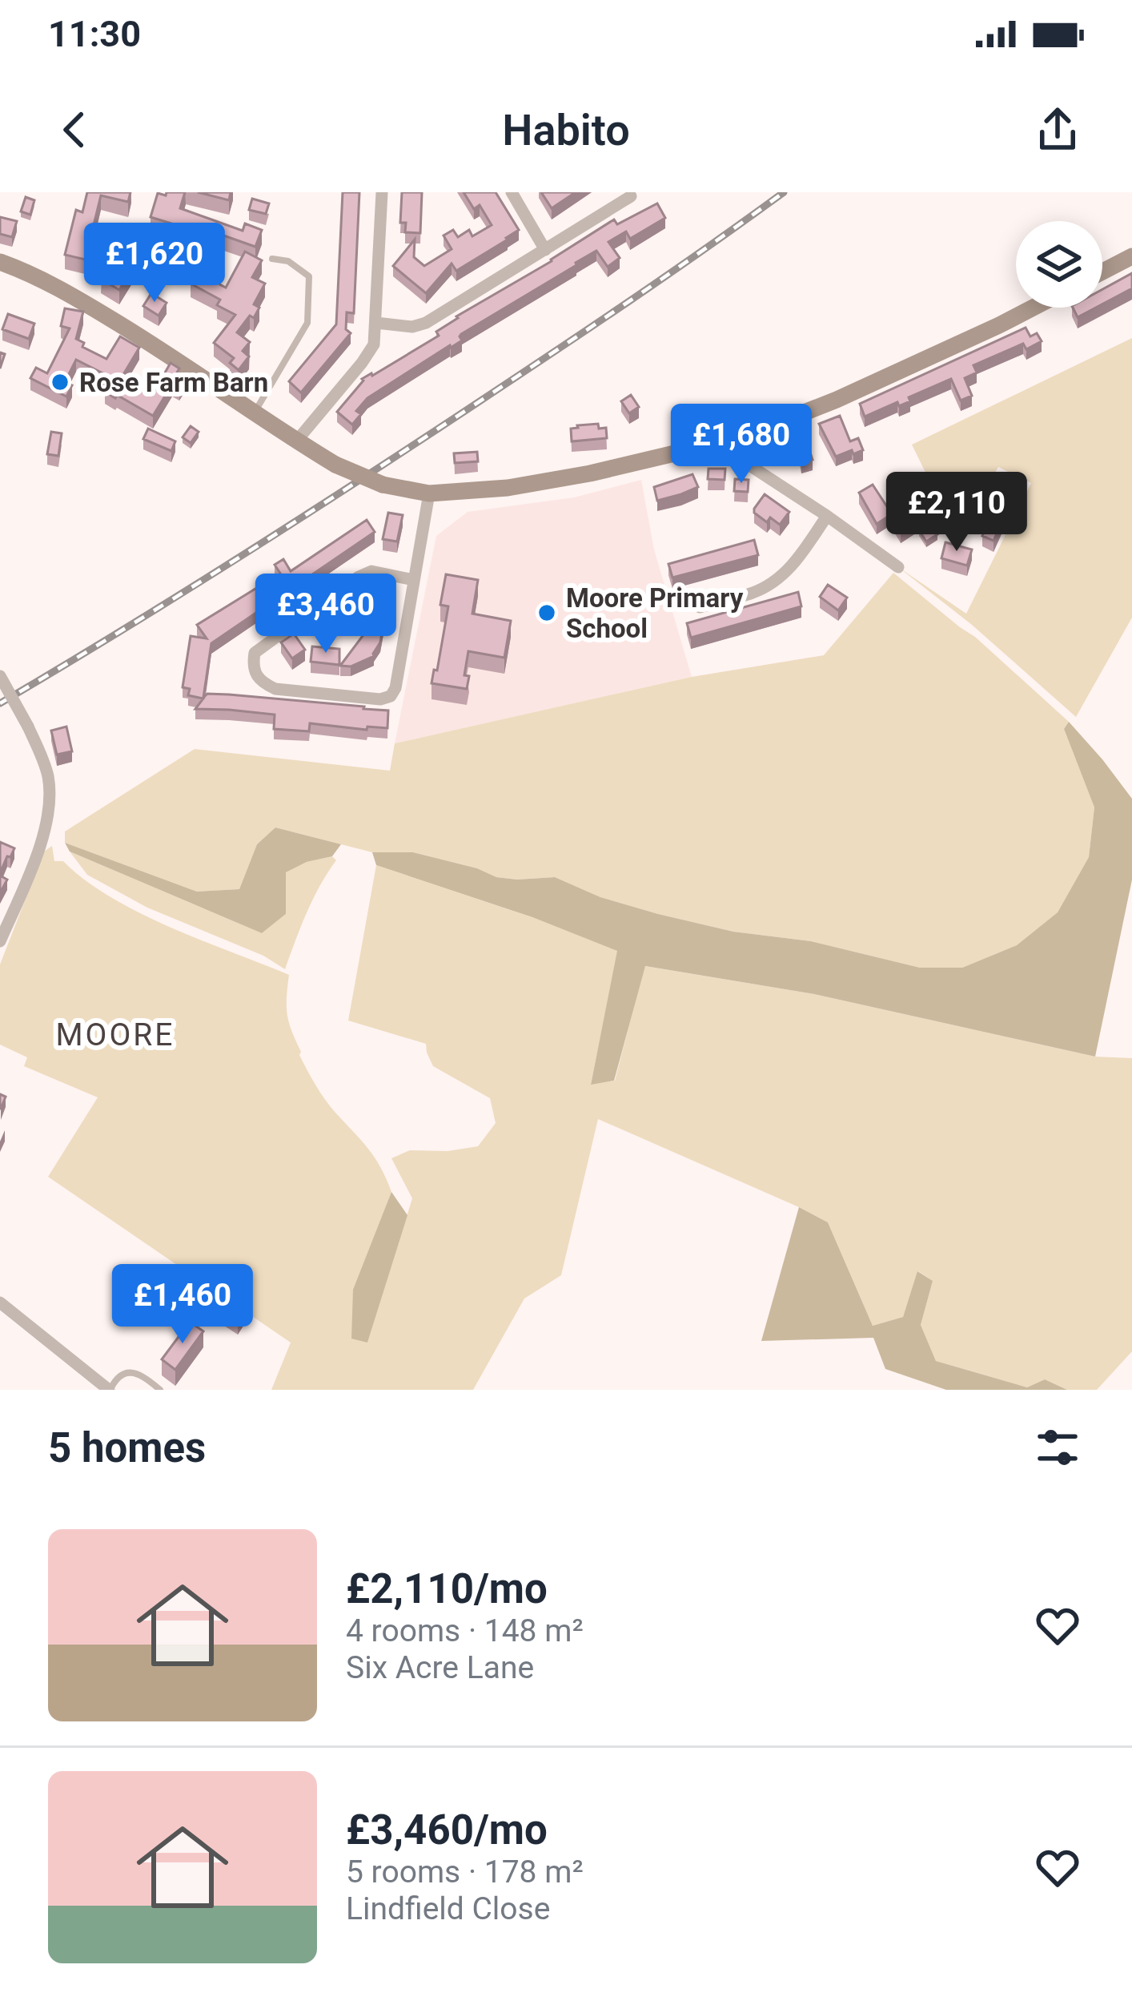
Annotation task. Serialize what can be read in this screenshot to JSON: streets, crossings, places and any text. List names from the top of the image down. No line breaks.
{"districts":["MOORE"],"places":["Rose Farm Barn","Moore Primary School"],"page":{"status":"11:30","header":"Habito","price":["£1,620","£1,680","£2,110","£3,460","£1,460"],"heading":"5 homes","list":[{"name":"£2,110/mo","note":"4 rooms · 148 m² · Six Acre Lane"},{"name":"£3,460/mo","note":"5 rooms · 178 m² · Lindfield Close"}]}}
